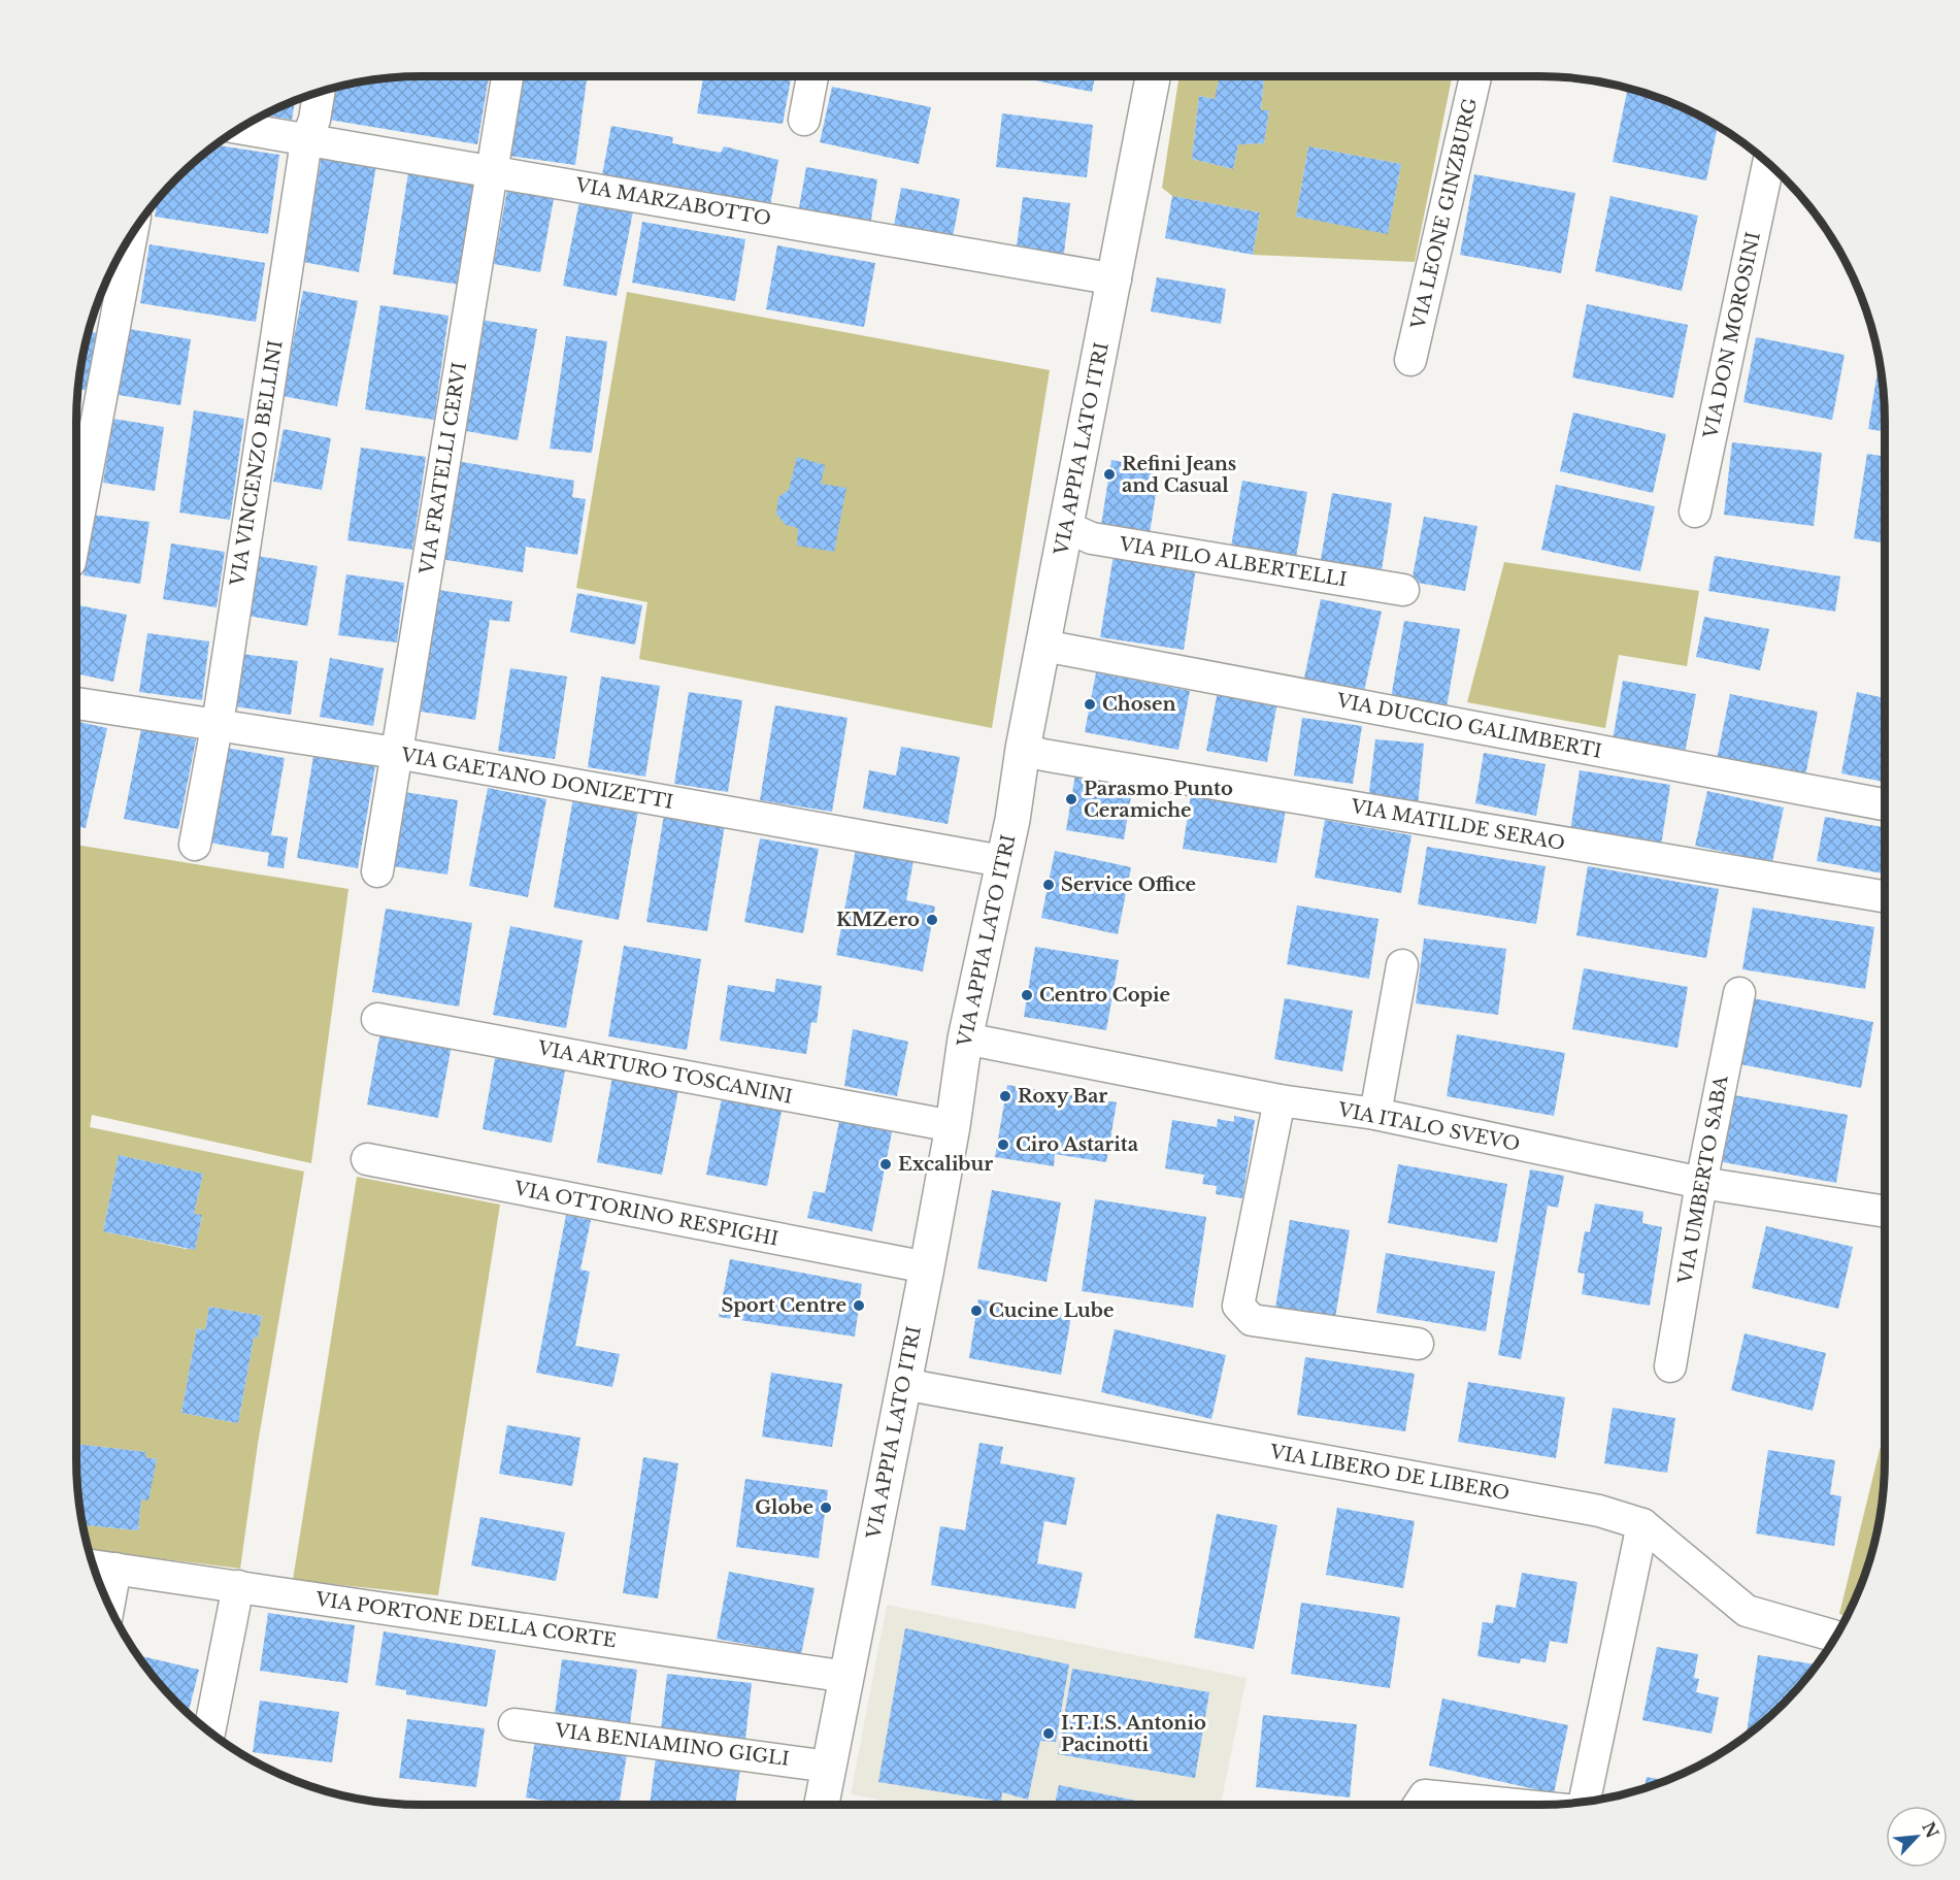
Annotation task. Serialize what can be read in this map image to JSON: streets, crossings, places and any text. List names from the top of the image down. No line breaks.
{"streets":{"main road":["VIA APPIA LATO ITRI"],"street":["VIA MARZABOTTO","VIA LEONE GINZBURG","VIA DON MOROSINI","VIA VINCENZO BELLINI","VIA FRATELLI CERVI","VIA PILO ALBERTELLI","VIA DUCCIO GALIMBERTI","VIA GAETANO DONIZETTI","VIA MATILDE SERAO","VIA ARTURO TOSCANINI","VIA ITALO SVEVO","VIA UMBERTO SABA","VIA OTTORINO RESPIGHI","VIA LIBERO DE LIBERO","VIA PORTONE DELLA CORTE","VIA BENIAMINO GIGLI"]},"crossings":[["VIA MARZABOTTO","VIA APPIA LATO ITRI"],["VIA MARZABOTTO","VIA VINCENZO BELLINI"],["VIA MARZABOTTO","VIA FRATELLI CERVI"],["VIA APPIA LATO ITRI","VIA PILO ALBERTELLI"],["VIA APPIA LATO ITRI","VIA DUCCIO GALIMBERTI"],["VIA APPIA LATO ITRI","VIA GAETANO DONIZETTI"],["VIA APPIA LATO ITRI","VIA MATILDE SERAO"],["VIA APPIA LATO ITRI","VIA ARTURO TOSCANINI"],["VIA APPIA LATO ITRI","VIA ITALO SVEVO"],["VIA APPIA LATO ITRI","VIA OTTORINO RESPIGHI"],["VIA APPIA LATO ITRI","VIA LIBERO DE LIBERO"],["VIA APPIA LATO ITRI","VIA PORTONE DELLA CORTE"],["VIA APPIA LATO ITRI","VIA BENIAMINO GIGLI"],["VIA VINCENZO BELLINI","VIA GAETANO DONIZETTI"],["VIA FRATELLI CERVI","VIA GAETANO DONIZETTI"],["VIA ITALO SVEVO","VIA UMBERTO SABA"]],"places":["Refini Jeans and Casual","Chosen","Parasmo Punto Ceramiche","Service Office","KMZero","Centro Copie","Roxy Bar","Ciro Astarita","Excalibur","Sport Centre","Cucine Lube","Globe","I.T.I.S. Antonio Pacinotti"],"north":"top right"}
